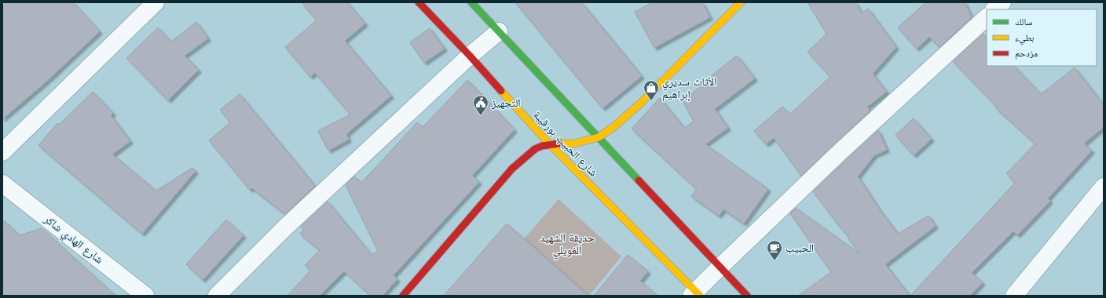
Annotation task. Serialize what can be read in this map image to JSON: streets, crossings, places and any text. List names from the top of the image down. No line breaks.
{"streets":{"street":["شارع الحبيب بورقيبة","شارع الهادي شاكر"]},"parks":["حديقة الشهيد الغويلي"],"places":{"shop":["الأثاث سديري إبراهيم"],"public building":["التجهيز"],"cafe":["الحبيب"]},"legend":["سالك","بطيء","مزدحم"]}
